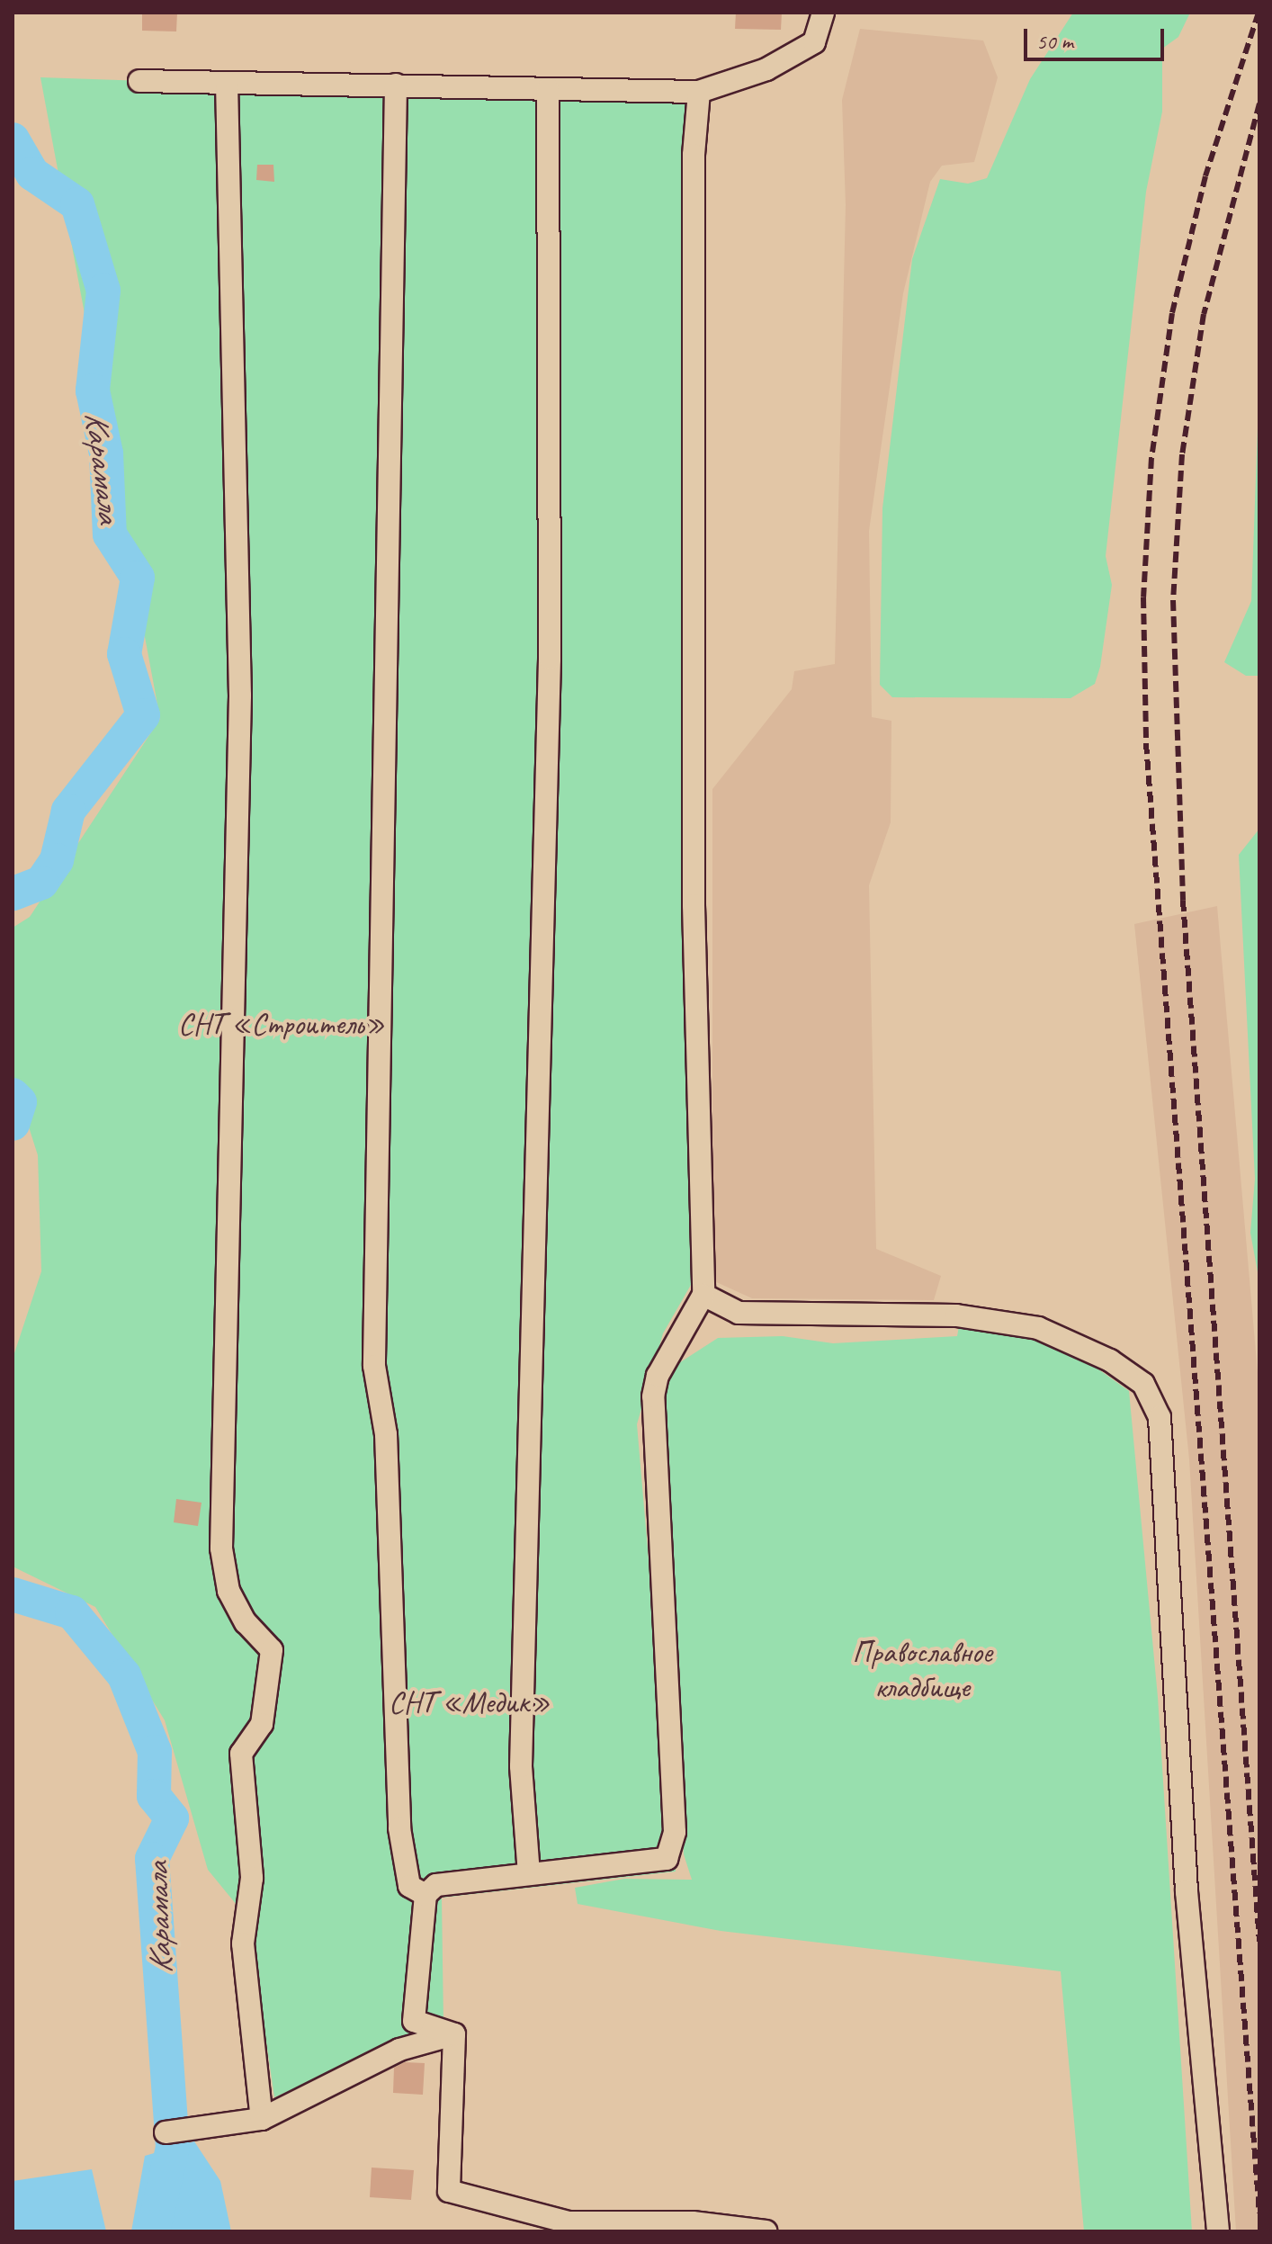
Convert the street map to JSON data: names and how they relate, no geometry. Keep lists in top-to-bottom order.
{
  "water": ["Карамала"],
  "parks": ["СНТ «Строитель»", "Православное кладбище", "СНТ «Медик»"],
  "scale_bar": "50 m"
}
